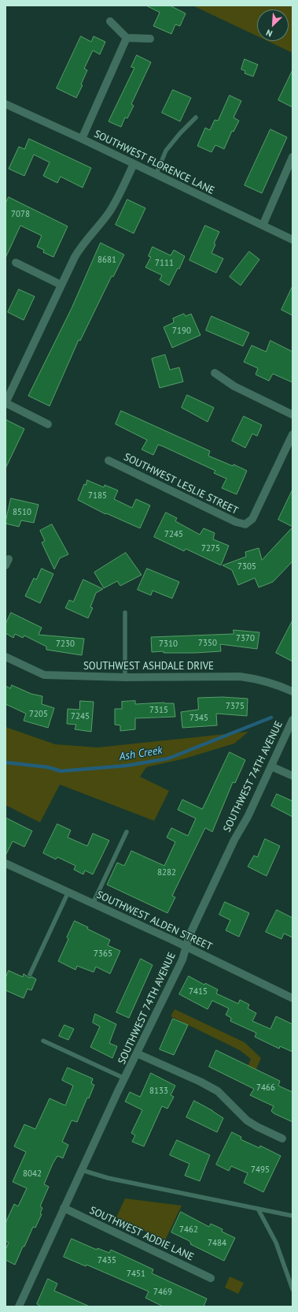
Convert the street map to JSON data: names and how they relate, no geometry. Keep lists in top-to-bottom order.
{
  "streets": {
    "street": [
      "SOUTHWEST FLORENCE LANE",
      "SOUTHWEST LESLIE STREET",
      "SOUTHWEST ASHDALE DRIVE",
      "SOUTHWEST 74TH AVENUE",
      "SOUTHWEST ALDEN STREET",
      "SOUTHWEST ADDIE LANE"
    ]
  },
  "crossings": [
    ["SOUTHWEST 74TH AVENUE", "SOUTHWEST ALDEN STREET"],
    ["SOUTHWEST 74TH AVENUE", "SOUTHWEST ADDIE LANE"]
  ],
  "water": ["Ash Creek"],
  "house_numbers": [
    "7078",
    "8681",
    "7111",
    "7190",
    "7185",
    "8510",
    "7245",
    "7275",
    "7305",
    "7370",
    "7350",
    "7230",
    "7310",
    "7375",
    "7315",
    "7205",
    "7245",
    "7345",
    "8282",
    "7365",
    "7415",
    "7466",
    "8133",
    "7495",
    "8042",
    "7462",
    "7484",
    "7435",
    "7451",
    "7469"
  ],
  "north": "bottom left"
}
